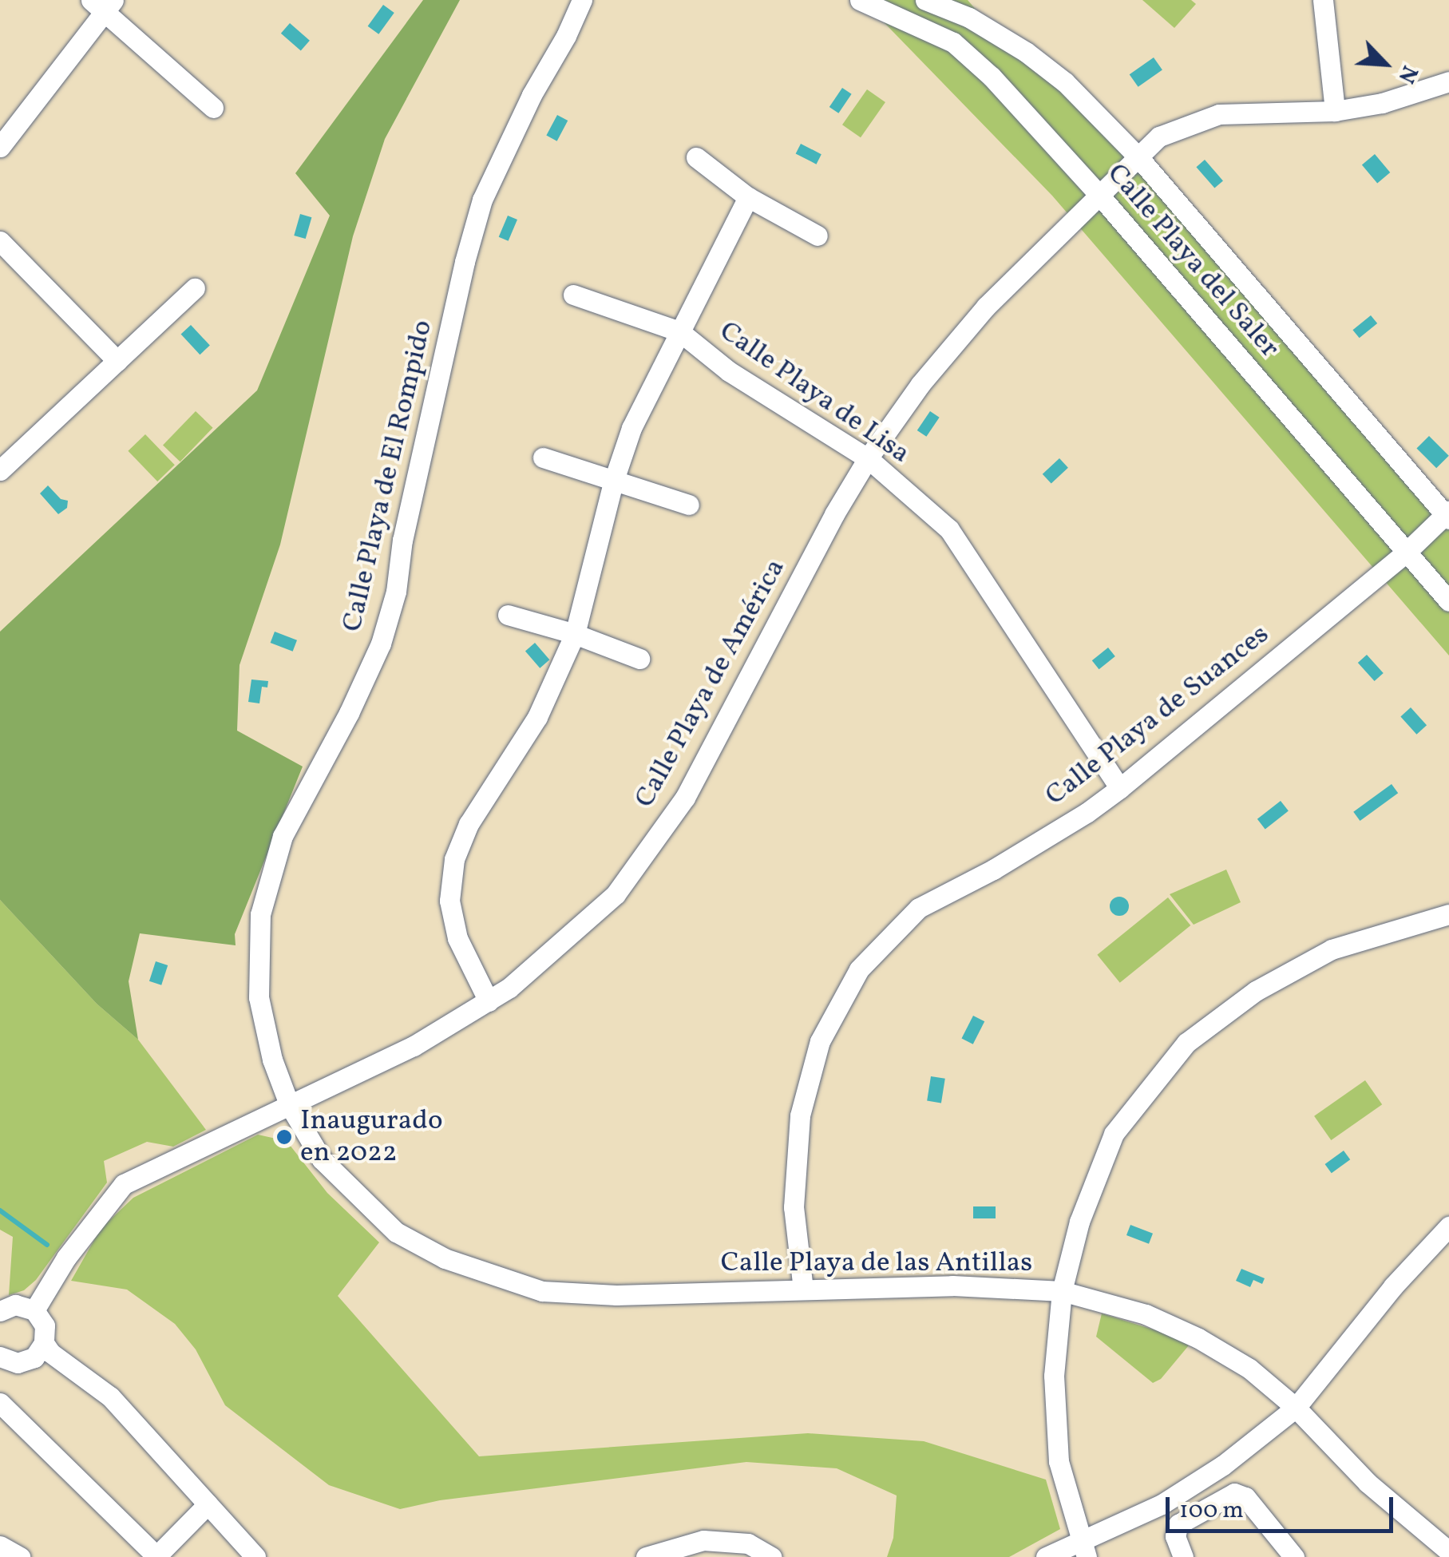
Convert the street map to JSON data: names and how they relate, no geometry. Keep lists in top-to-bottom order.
{
  "streets": {
    "street": [
      "Calle Playa del Saler",
      "Calle Playa de Lisa",
      "Calle Playa de El Rompido",
      "Calle Playa de América",
      "Calle Playa de Suances",
      "Calle Playa de las Antillas"
    ]
  },
  "crossings": [
    ["Calle Playa del Saler", "Calle Playa de América"],
    ["Calle Playa del Saler", "Calle Playa de Suances"],
    ["Calle Playa de Lisa", "Calle Playa de América"],
    ["Calle Playa de Lisa", "Calle Playa de Suances"],
    ["Calle Playa de El Rompido", "Calle Playa de América"],
    ["Calle Playa de El Rompido", "Calle Playa de las Antillas"],
    ["Calle Playa de América", "Calle Playa de las Antillas"],
    ["Calle Playa de Suances", "Calle Playa de las Antillas"]
  ],
  "places": ["Inaugurado en 2022"],
  "scale_bar": "100 m",
  "north": "bottom right"
}
